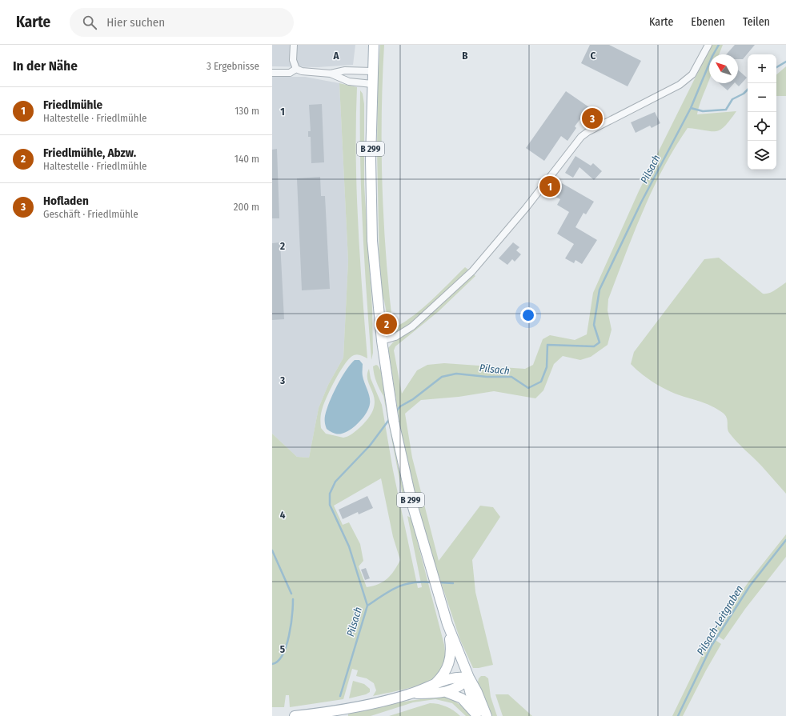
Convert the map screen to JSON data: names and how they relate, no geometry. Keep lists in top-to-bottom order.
{
  "streets": {
    "main road": ["B 299"]
  },
  "water": ["Pilsach", "Pilsach-Leitgraben"],
  "north": "top left",
  "page": {
    "header": "Karte",
    "search": "Hier suchen",
    "nav": ["Karte", "Ebenen", "Teilen"],
    "heading": ["In der Nähe", "3 Ergebnisse"],
    "map_buttons": ["+", "−"],
    "list": [
      {
        "mark": "1",
        "name": "Friedlmühle",
        "note": "Haltestelle · Friedlmühle",
        "value": "130 m"
      },
      {
        "mark": "2",
        "name": "Friedlmühle, Abzw.",
        "note": "Haltestelle · Friedlmühle",
        "value": "140 m"
      },
      {
        "mark": "3",
        "name": "Hofladen",
        "note": "Geschäft · Friedlmühle",
        "value": "200 m"
      }
    ],
    "pins": ["3", "1", "2"]
  },
  "grid": {
    "columns": ["A", "B", "C"],
    "rows": [
      "1",
      "2",
      "3",
      "4",
      "5"
    ]
  }
}
